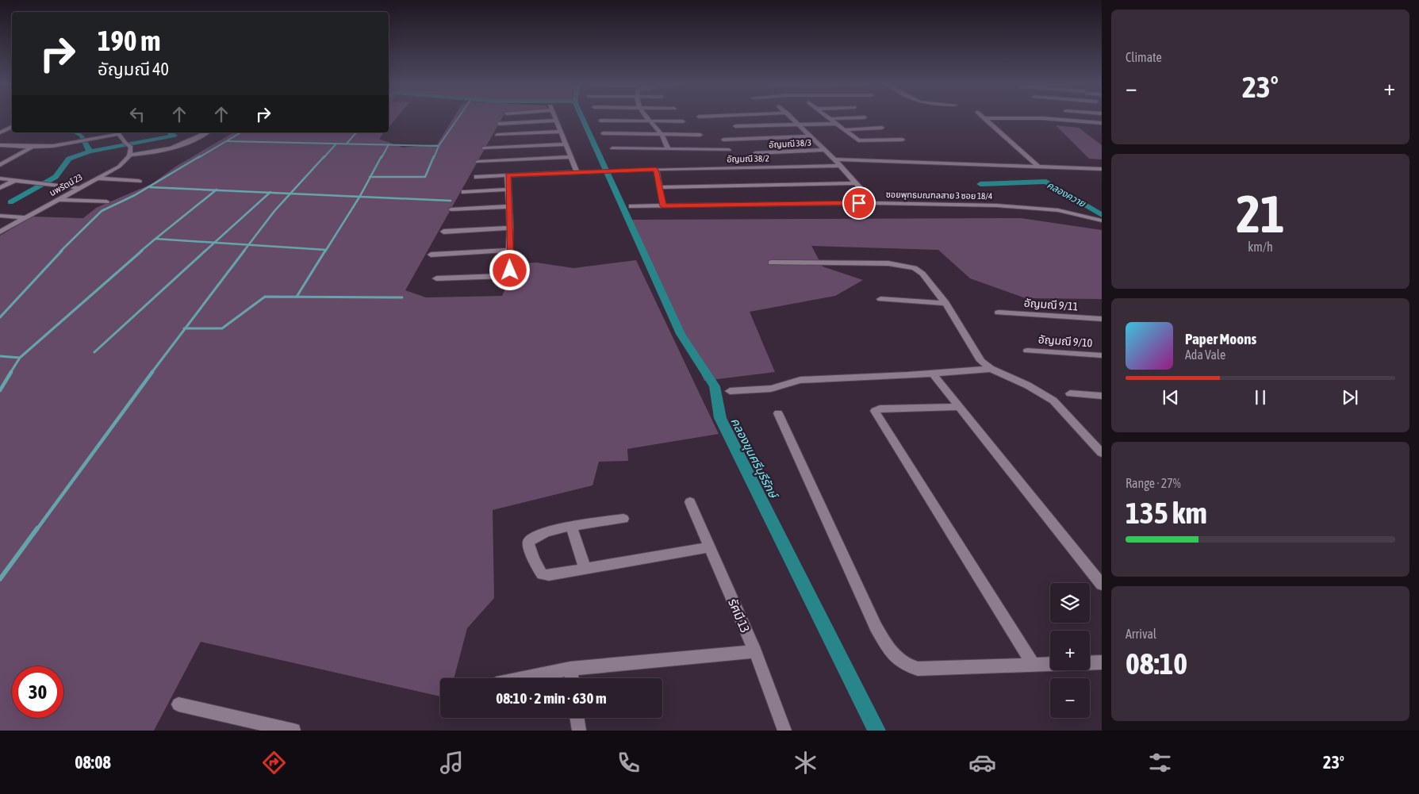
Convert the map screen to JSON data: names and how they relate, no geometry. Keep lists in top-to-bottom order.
{
  "streets": {
    "street": [
      "อัญมณี 38/3",
      "อัญมณี 38/2",
      "นพรัตน์ 23",
      "ซอยพุทธมณฑลสาย 3 ซอย 18/4",
      "อัญมณี 9/11",
      "อัญมณี 9/10",
      "รัศมี 13"
    ]
  },
  "water": ["คลองควาย", "คลองขุนศรีบุรีรักษ์"],
  "page": {
    "tile": [
      "Climate",
      ["21", "km/h"],
      ["Range · 27%", "135 km"],
      ["Arrival", "08:10"]
    ],
    "turn": ["190 m", "อัญมณี 40"],
    "heat": ["−", "23°", "+"],
    "song": ["Paper Moons", "Ada Vale"],
    "map_buttons": ["+", "−"],
    "limit": "30",
    "trip": "08:10 · 2 min · 630 m",
    "tabs": ["08:08", "23°"]
  }
}
